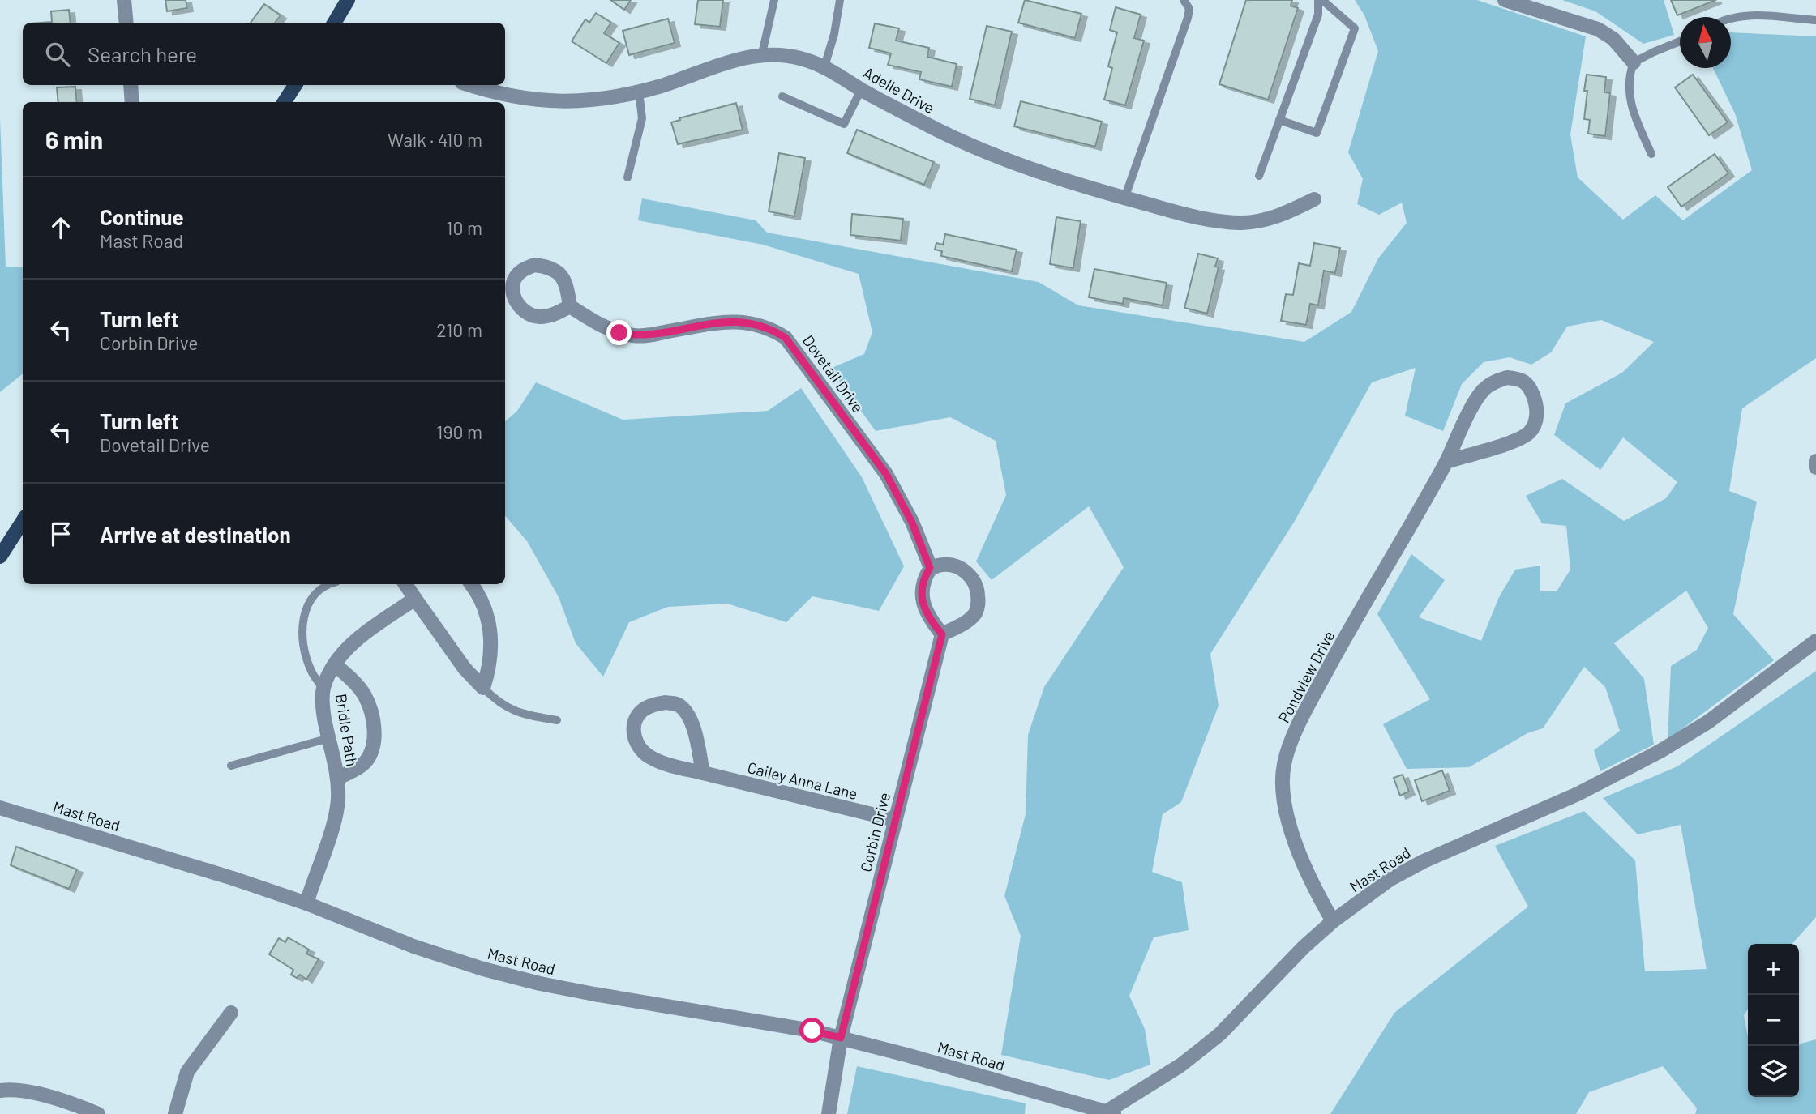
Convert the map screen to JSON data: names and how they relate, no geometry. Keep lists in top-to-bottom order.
{
  "streets": {
    "street": [
      "Adelle Drive",
      "Dovetail Drive",
      "Pondview Drive",
      "Bridle Path",
      "Cailey Anna Lane",
      "Mast Road",
      "Corbin Drive"
    ]
  },
  "crossings": [
    ["Dovetail Drive", "Corbin Drive"],
    ["Pondview Drive", "Mast Road"],
    ["Bridle Path", "Mast Road"],
    ["Cailey Anna Lane", "Corbin Drive"],
    ["Mast Road", "Corbin Drive"]
  ],
  "north": "top",
  "page": {
    "search": "Search here",
    "heading": ["6 min", "Walk · 410 m"],
    "list": [
      ["Continue", "Mast Road", "10 m"],
      ["Turn left", "Corbin Drive", "210 m"],
      ["Turn left", "Dovetail Drive", "190 m"],
      "Arrive at destination"
    ],
    "map_buttons": ["+", "−"]
  }
}
